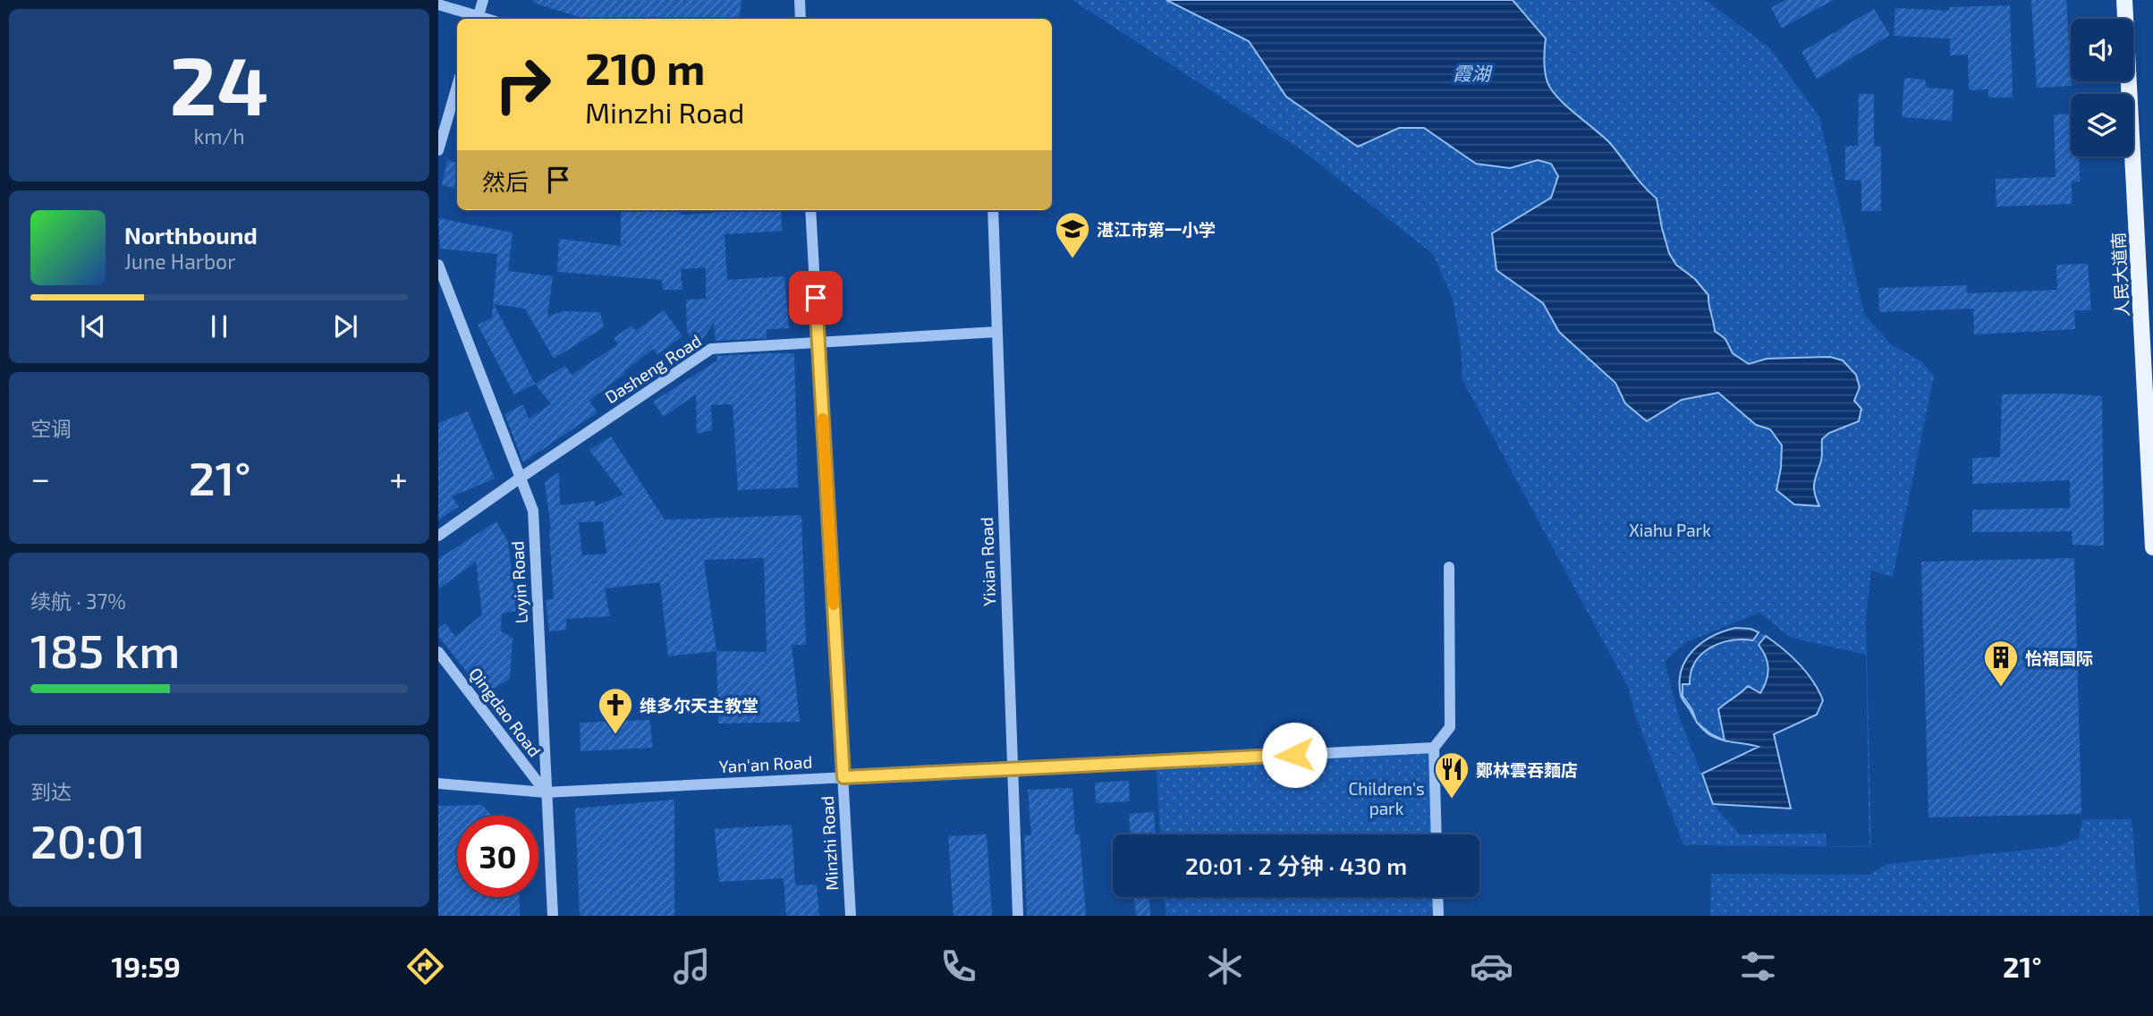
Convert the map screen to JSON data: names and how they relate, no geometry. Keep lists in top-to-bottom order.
{
  "streets": {
    "main road": ["人民大道南"],
    "street": [
      "Dasheng Road",
      "Yixian Road",
      "Lvyin Road",
      "Qingdao Road",
      "Yan'an Road",
      "Minzhi Road"
    ]
  },
  "crossings": [
    ["Dasheng Road", "Yixian Road"],
    ["Dasheng Road", "Lvyin Road"],
    ["Dasheng Road", "Minzhi Road"],
    ["Yixian Road", "Yan'an Road"],
    ["Lvyin Road", "Qingdao Road"],
    ["Lvyin Road", "Yan'an Road"],
    ["Qingdao Road", "Yan'an Road"],
    ["Yan'an Road", "Minzhi Road"]
  ],
  "water": ["霞湖"],
  "parks": ["Xiahu Park", "Children's park"],
  "places": {
    "school or university": ["湛江市第一小学"],
    "building": ["怡福国际"],
    "church": ["维多尔天主教堂"],
    "restaurant": ["鄭林雲吞麵店"]
  },
  "page": {
    "tile": [
      ["24", "km/h"],
      "空调",
      ["续航 · 37%", "185 km"],
      ["到达", "20:01"]
    ],
    "turn": ["210 m", "Minzhi Road"],
    "then": "然后",
    "song": ["Northbound", "June Harbor"],
    "heat": ["−", "21°", "+"],
    "limit": "30",
    "trip": "20:01 · 2 分钟 · 430 m",
    "tabs": ["19:59", "21°"]
  }
}
